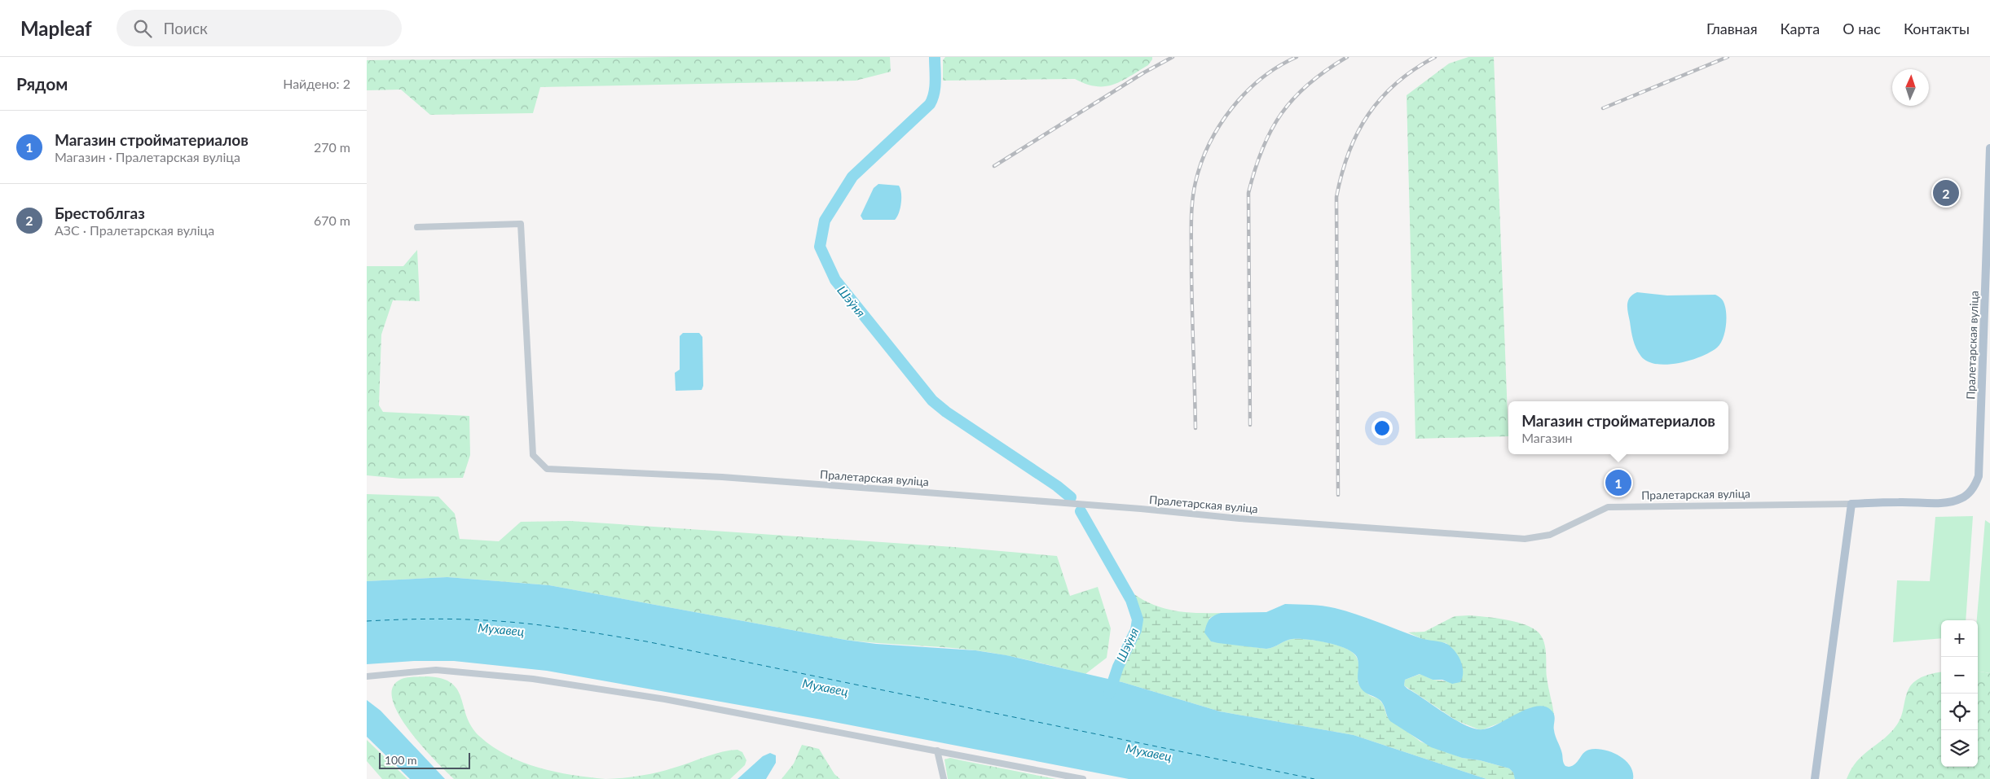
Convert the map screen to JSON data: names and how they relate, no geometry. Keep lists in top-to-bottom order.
{
  "streets": {
    "main road": ["Пралетарская вуліца"]
  },
  "water": ["Шэўня", "Мухавец"],
  "scale_bar": "100 m",
  "north": "top",
  "page": {
    "header": "Mapleaf",
    "search": "Поиск",
    "nav": [
      "Главная",
      "Карта",
      "О нас",
      "Контакты"
    ],
    "heading": ["Рядом", "Найдено: 2"],
    "list": [
      {
        "mark": "1",
        "name": "Магазин стройматериалов",
        "note": "Магазин · Пралетарская вуліца",
        "value": "270 m"
      },
      {
        "mark": "2",
        "name": "Брестоблгаз",
        "note": "АЗС · Пралетарская вуліца",
        "value": "670 m"
      }
    ],
    "pins": ["2", "1"],
    "popup": ["Магазин стройматериалов", "Магазин"],
    "map_buttons": ["+", "−"],
    "scale": "100 m"
  }
}
